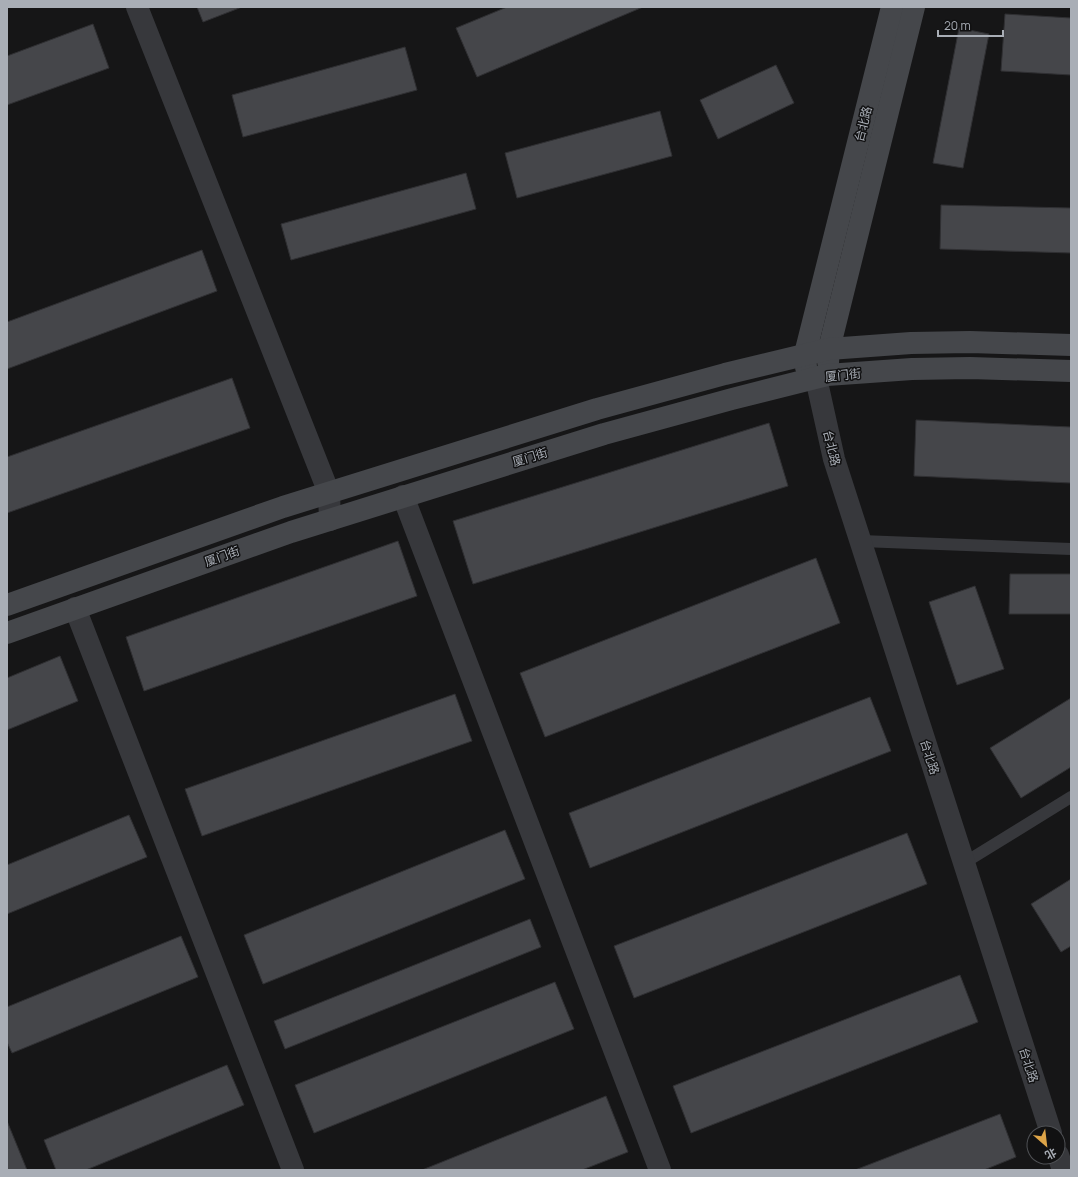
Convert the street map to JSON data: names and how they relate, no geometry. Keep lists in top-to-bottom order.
{
  "streets": {
    "main road": ["台北路", "厦门街"]
  },
  "crossings": [
    ["台北路", "厦门街"]
  ],
  "scale_bar": "20 m",
  "north": "bottom right"
}
